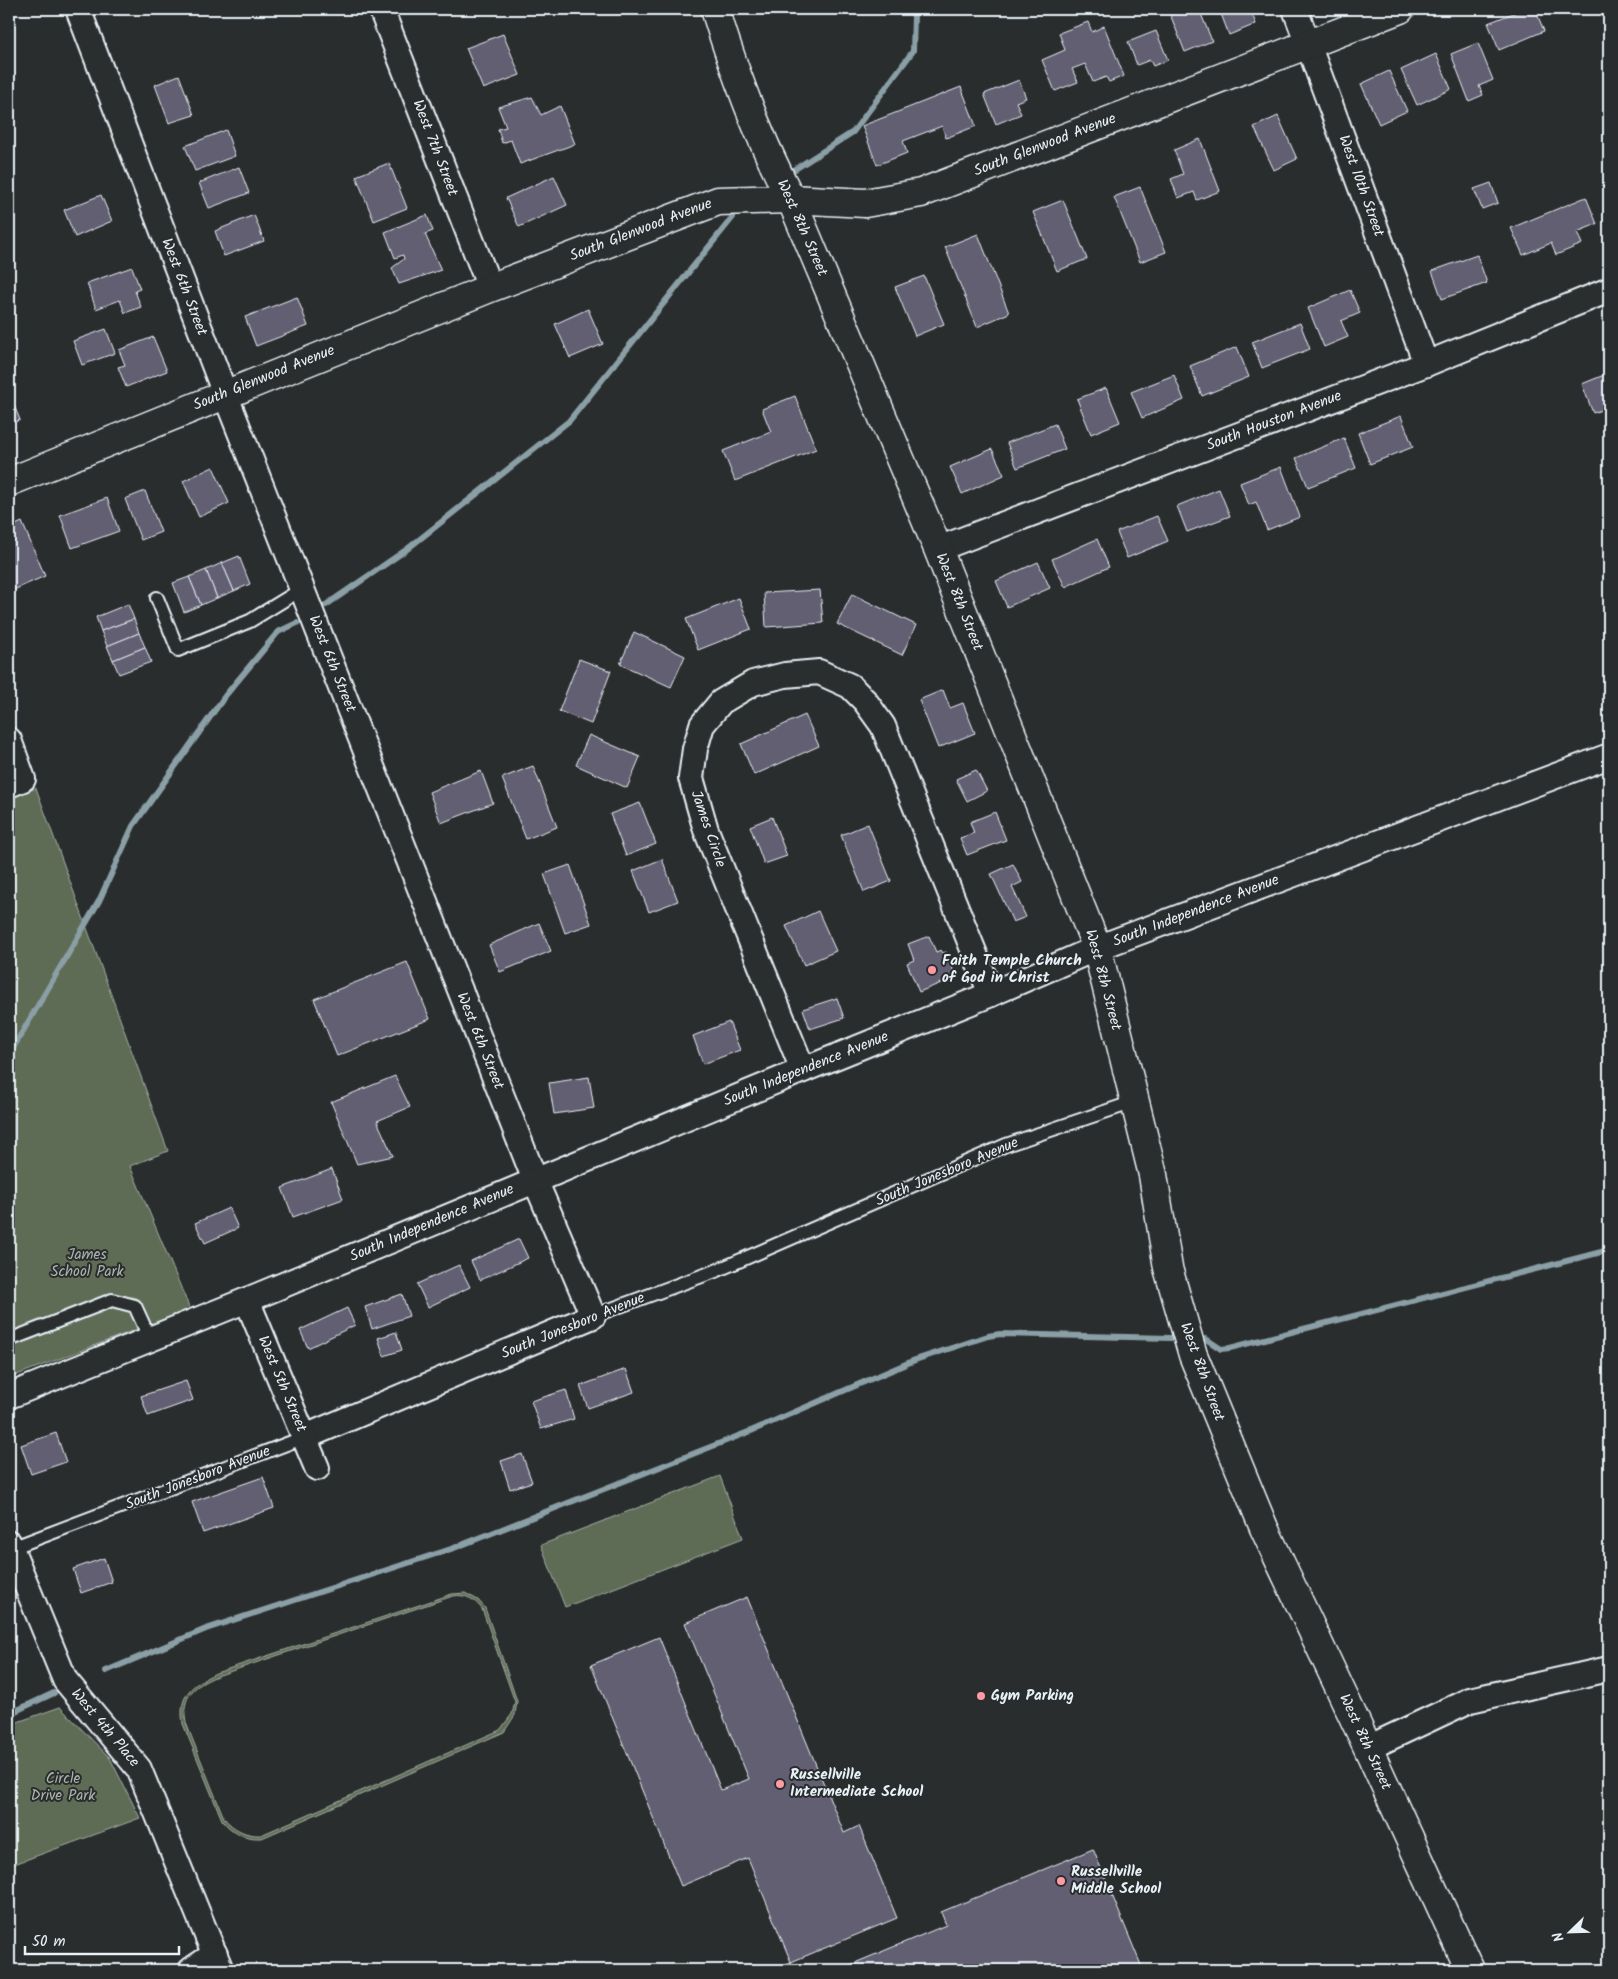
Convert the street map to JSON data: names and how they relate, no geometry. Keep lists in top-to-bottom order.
{
  "streets": {
    "street": [
      "South Glenwood Avenue",
      "West 7th Street",
      "West 10th Street",
      "West 8th Street",
      "West 6th Street",
      "South Houston Avenue",
      "James Circle",
      "South Independence Avenue",
      "South Jonesboro Avenue",
      "West 5th Street",
      "West 4th Place"
    ]
  },
  "crossings": [
    ["South Glenwood Avenue", "West 7th Street"],
    ["South Glenwood Avenue", "West 10th Street"],
    ["South Glenwood Avenue", "West 8th Street"],
    ["South Glenwood Avenue", "West 6th Street"],
    ["West 10th Street", "South Houston Avenue"],
    ["West 8th Street", "South Houston Avenue"],
    ["West 8th Street", "South Independence Avenue"],
    ["West 8th Street", "South Jonesboro Avenue"],
    ["West 6th Street", "South Independence Avenue"],
    ["West 6th Street", "South Jonesboro Avenue"],
    ["James Circle", "South Independence Avenue"],
    ["South Independence Avenue", "West 5th Street"],
    ["South Jonesboro Avenue", "West 5th Street"],
    ["South Jonesboro Avenue", "West 4th Place"]
  ],
  "parks": ["James School Park", "Circle Drive Park"],
  "places": [
    "Faith Temple Church of God in Christ",
    "Gym Parking",
    "Russellville Intermediate School",
    "Russellville Middle School"
  ],
  "scale_bar": "50 m",
  "north": "bottom left"
}
